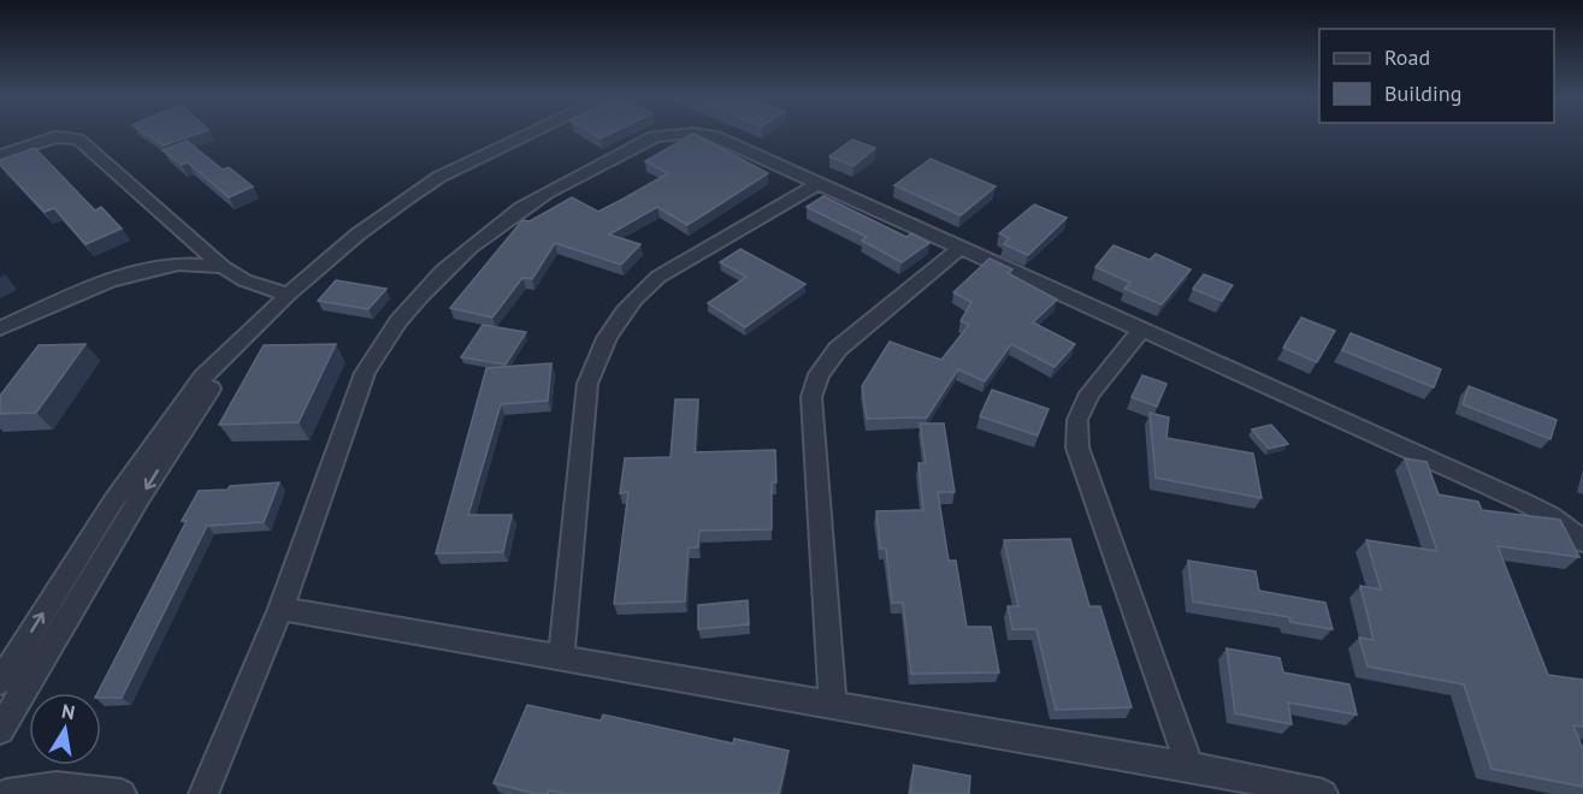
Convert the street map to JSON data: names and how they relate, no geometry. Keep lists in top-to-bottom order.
{
  "legend": ["Road", "Building"],
  "north": "top"
}
